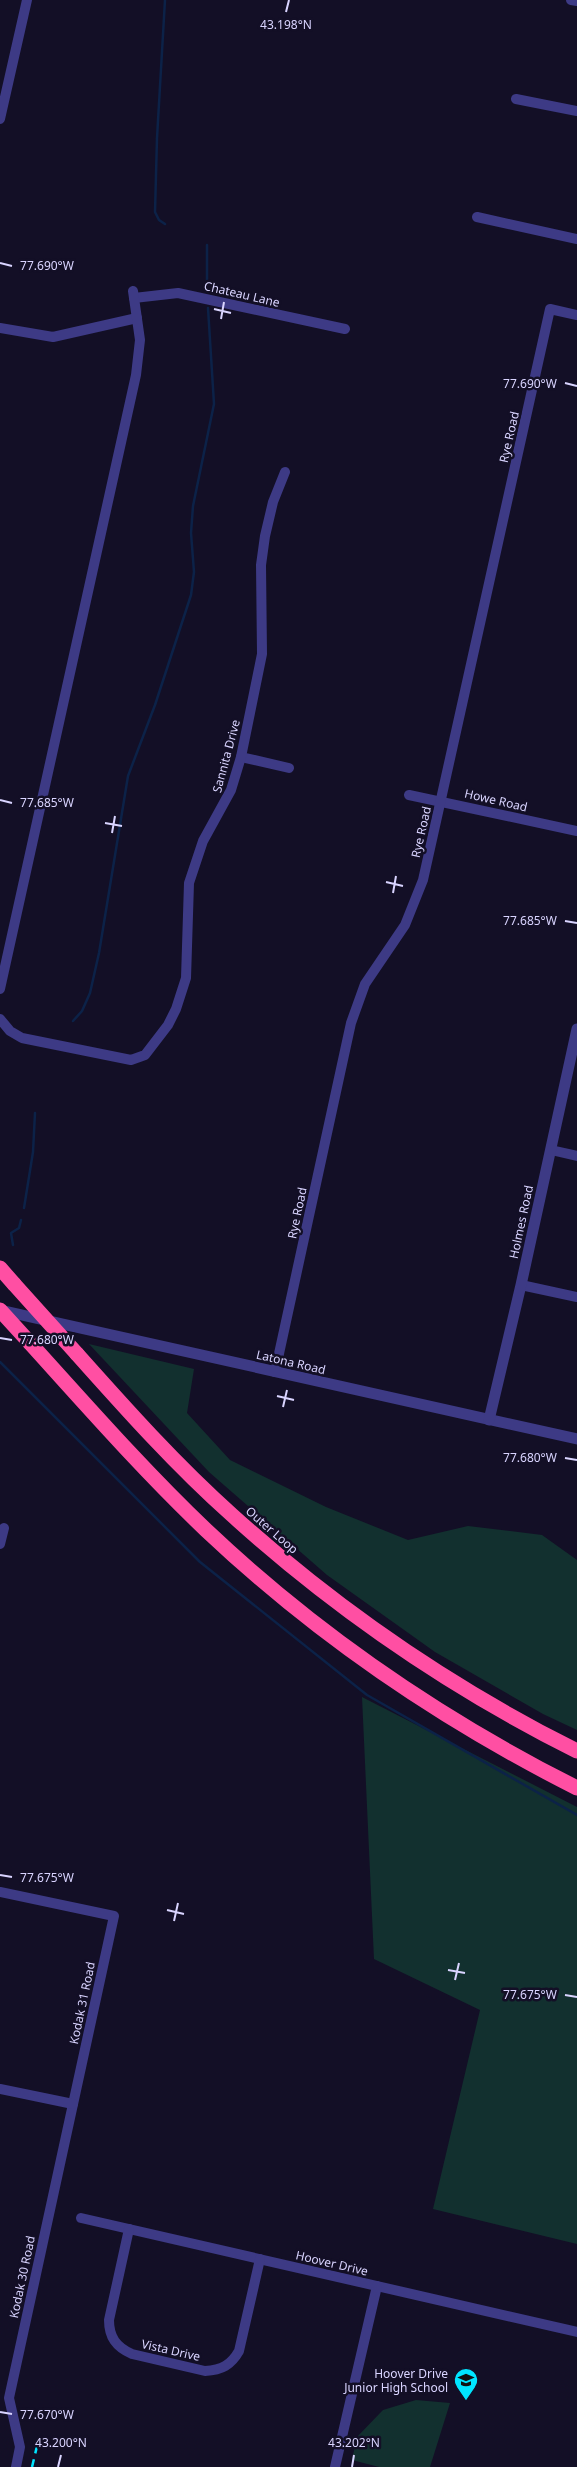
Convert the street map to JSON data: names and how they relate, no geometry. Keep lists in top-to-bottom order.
{
  "streets": {
    "highway": ["Outer Loop"],
    "street": [
      "Chateau Lane",
      "Rye Road",
      "Sannita Drive",
      "Howe Road",
      "Holmes Road",
      "Latona Road",
      "Kodak 31 Road",
      "Hoover Drive",
      "Kodak 30 Road",
      "Vista Drive"
    ]
  },
  "crossings": [
    ["Rye Road", "Howe Road"],
    ["Rye Road", "Latona Road"],
    ["Holmes Road", "Latona Road"],
    ["Kodak 31 Road", "Kodak 30 Road"],
    ["Hoover Drive", "Vista Drive"]
  ],
  "places": {
    "school or university": ["Hoover Drive Junior High School"]
  },
  "coordinates": [
    "43.198°N",
    "77.690°W",
    "77.685°W",
    "77.680°W",
    "77.675°W",
    "77.670°W",
    "43.200°N",
    "43.202°N"
  ]
}
